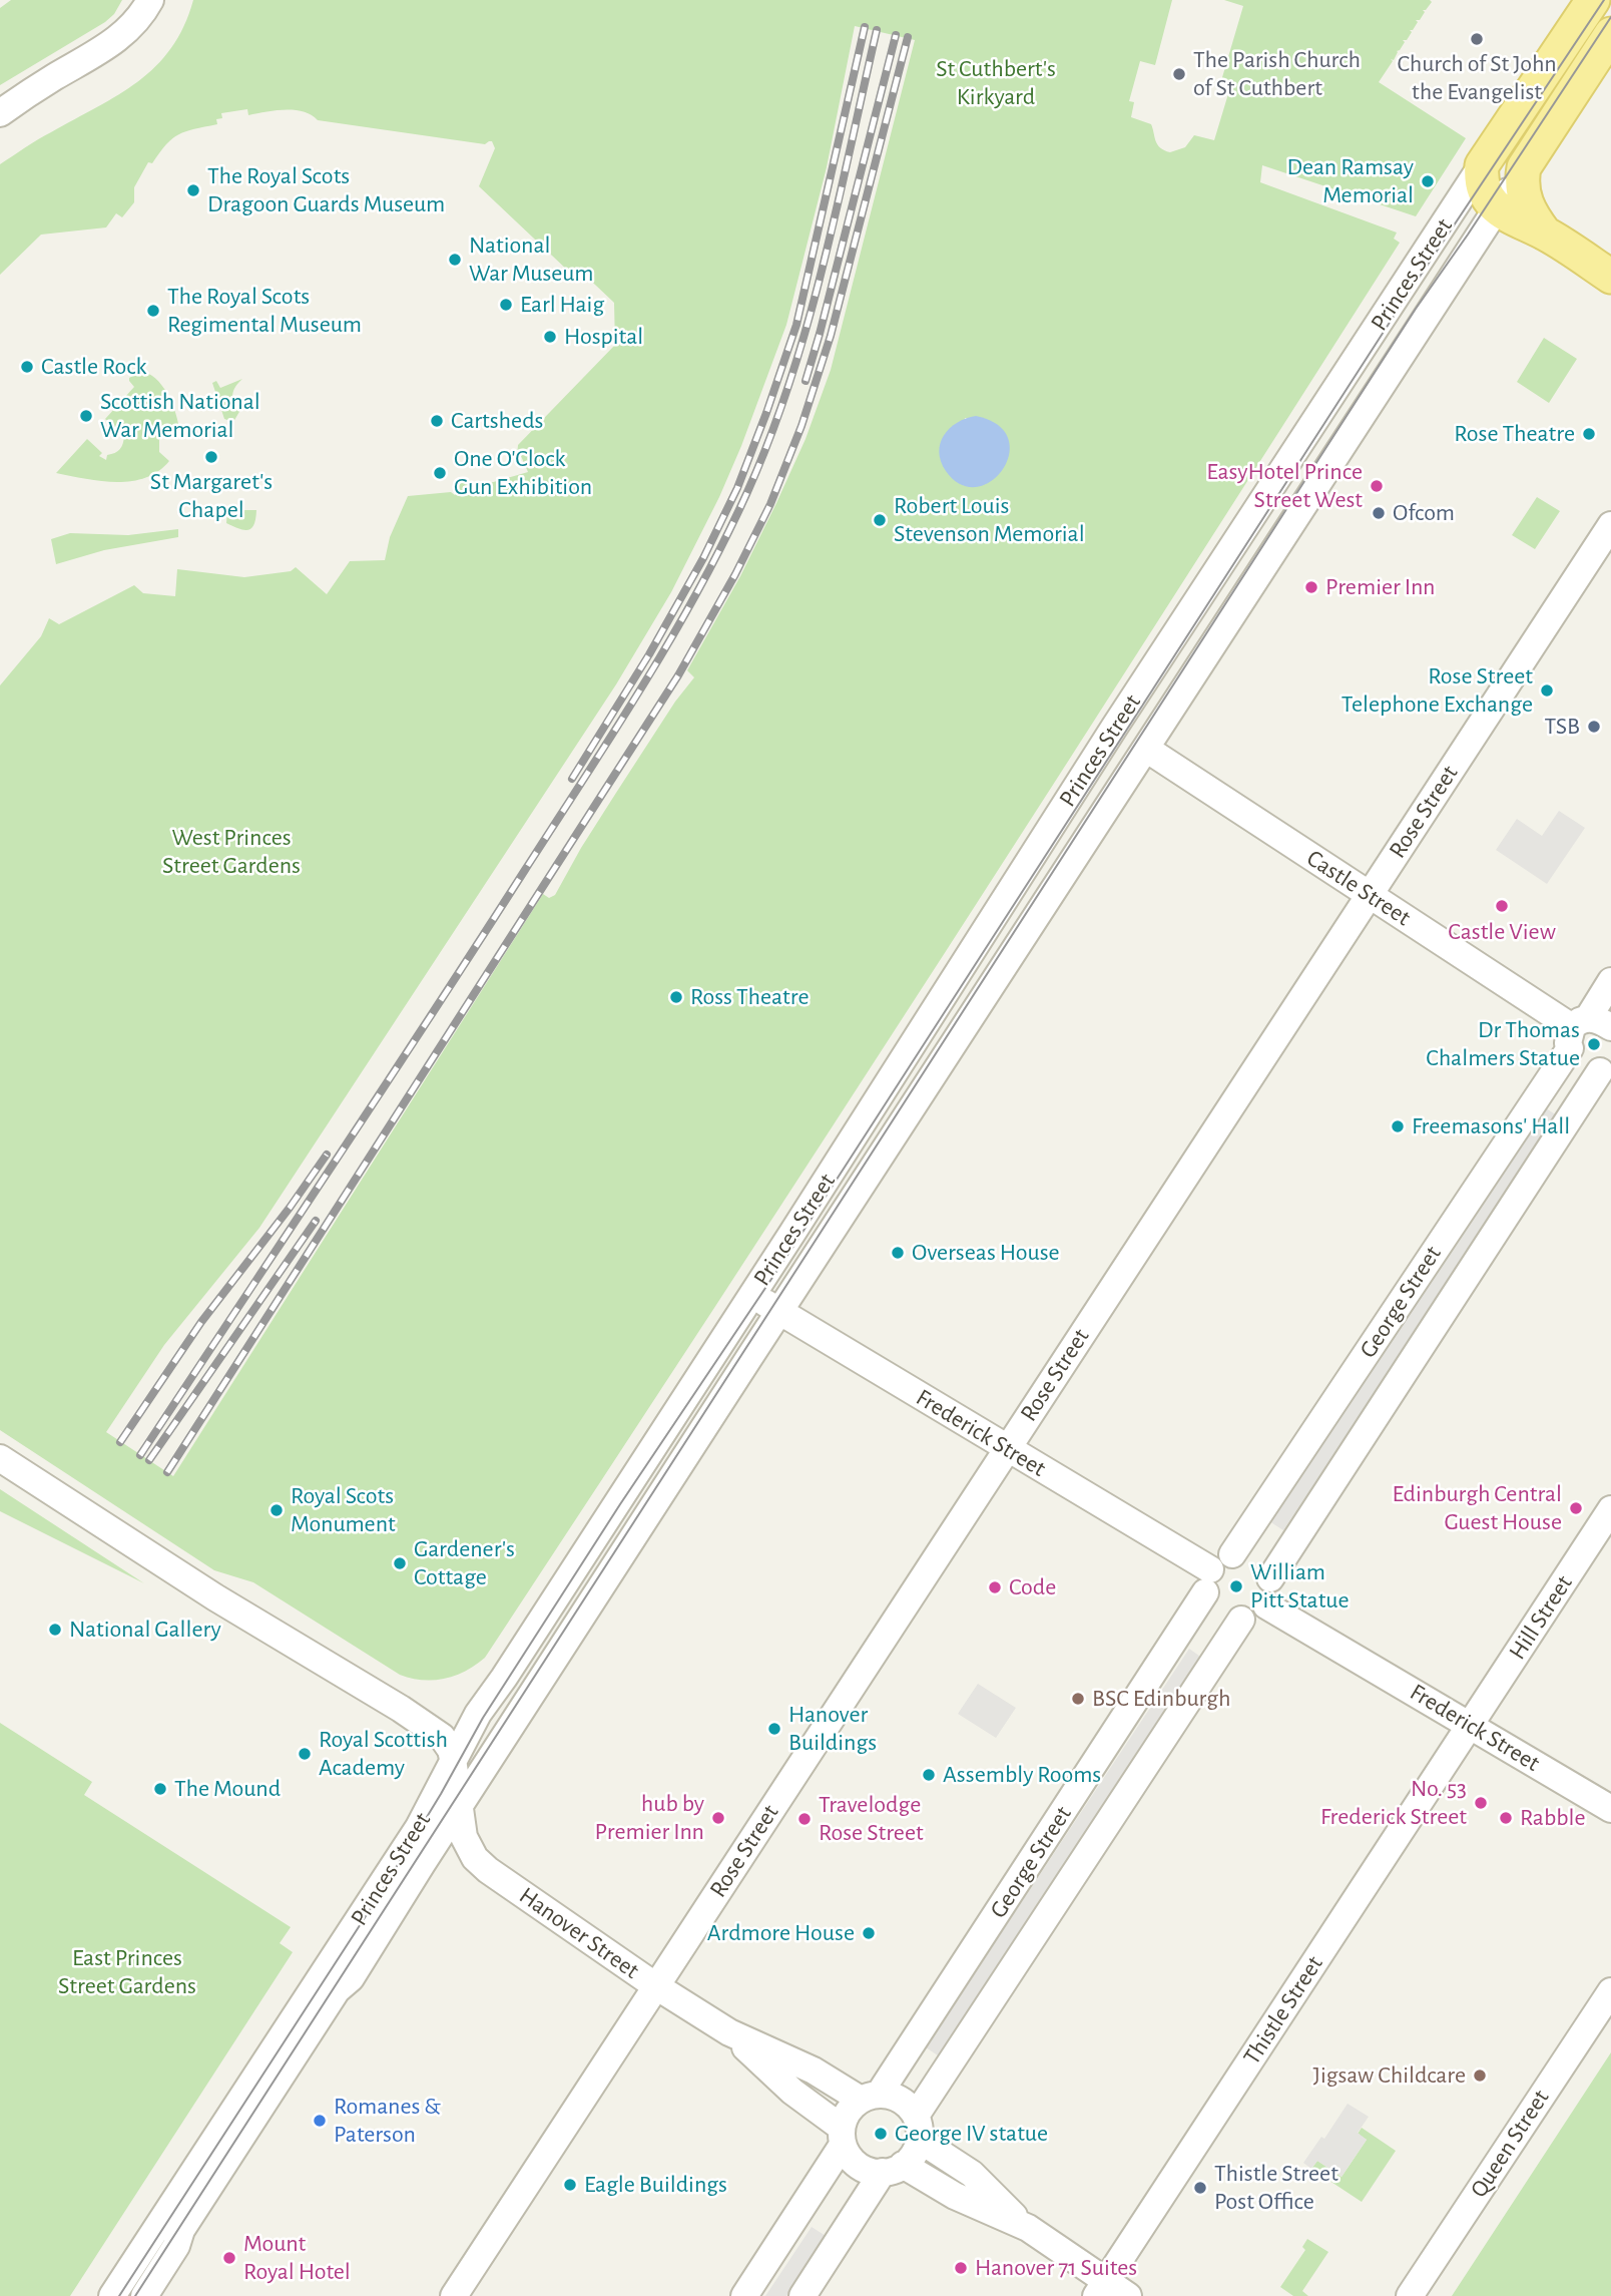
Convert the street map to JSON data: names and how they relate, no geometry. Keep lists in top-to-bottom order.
{
  "streets": {
    "main road": ["Princes Street"],
    "street": [
      "Rose Street",
      "Castle Street",
      "George Street",
      "Frederick Street",
      "Hill Street",
      "Hanover Street",
      "Thistle Street",
      "Queen Street"
    ]
  },
  "crossings": [
    ["Princes Street", "Castle Street"],
    ["Princes Street", "Frederick Street"],
    ["Princes Street", "Hanover Street"],
    ["Rose Street", "Castle Street"],
    ["Rose Street", "Frederick Street"],
    ["Rose Street", "Hanover Street"],
    ["Castle Street", "George Street"],
    ["George Street", "Frederick Street"],
    ["George Street", "Hanover Street"],
    ["Frederick Street", "Hill Street"],
    ["Frederick Street", "Thistle Street"],
    ["Hill Street", "Thistle Street"]
  ],
  "parks": ["St Cuthbert's Kirkyard", "West Princes Street Gardens", "East Princes Street Gardens"],
  "places": [
    "Church of St John the Evangelist",
    "The Parish Church of St Cuthbert",
    "Dean Ramsay Memorial",
    "The Royal Scots Dragoon Guards Museum",
    "National War Museum",
    "Earl Haig",
    "The Royal Scots Regimental Museum",
    "Hospital",
    "Castle Rock",
    "Scottish National War Memorial",
    "Cartsheds",
    "Rose Theatre",
    "St Margaret's Chapel",
    "One O'Clock Gun Exhibition",
    "EasyHotel Prince Street West",
    "Ofcom",
    "Robert Louis Stevenson Memorial",
    "Premier Inn",
    "Rose Street Telephone Exchange",
    "TSB",
    "Castle View",
    "Ross Theatre",
    "Dr Thomas Chalmers Statue",
    "Freemasons' Hall",
    "Overseas House",
    "Edinburgh Central Guest House",
    "Royal Scots Monument",
    "Gardener's Cottage",
    "William Pitt Statue",
    "Code",
    "National Gallery",
    "BSC Edinburgh",
    "Hanover Buildings",
    "Royal Scottish Academy",
    "Assembly Rooms",
    "The Mound",
    "No. 53 Frederick Street",
    "hub by Premier Inn",
    "Rabble",
    "Travelodge Rose Street",
    "Ardmore House",
    "Jigsaw Childcare",
    "Romanes & Paterson",
    "George IV statue",
    "Eagle Buildings",
    "Thistle Street Post Office",
    "Mount Royal Hotel",
    "Hanover 71 Suites"
  ]
}
